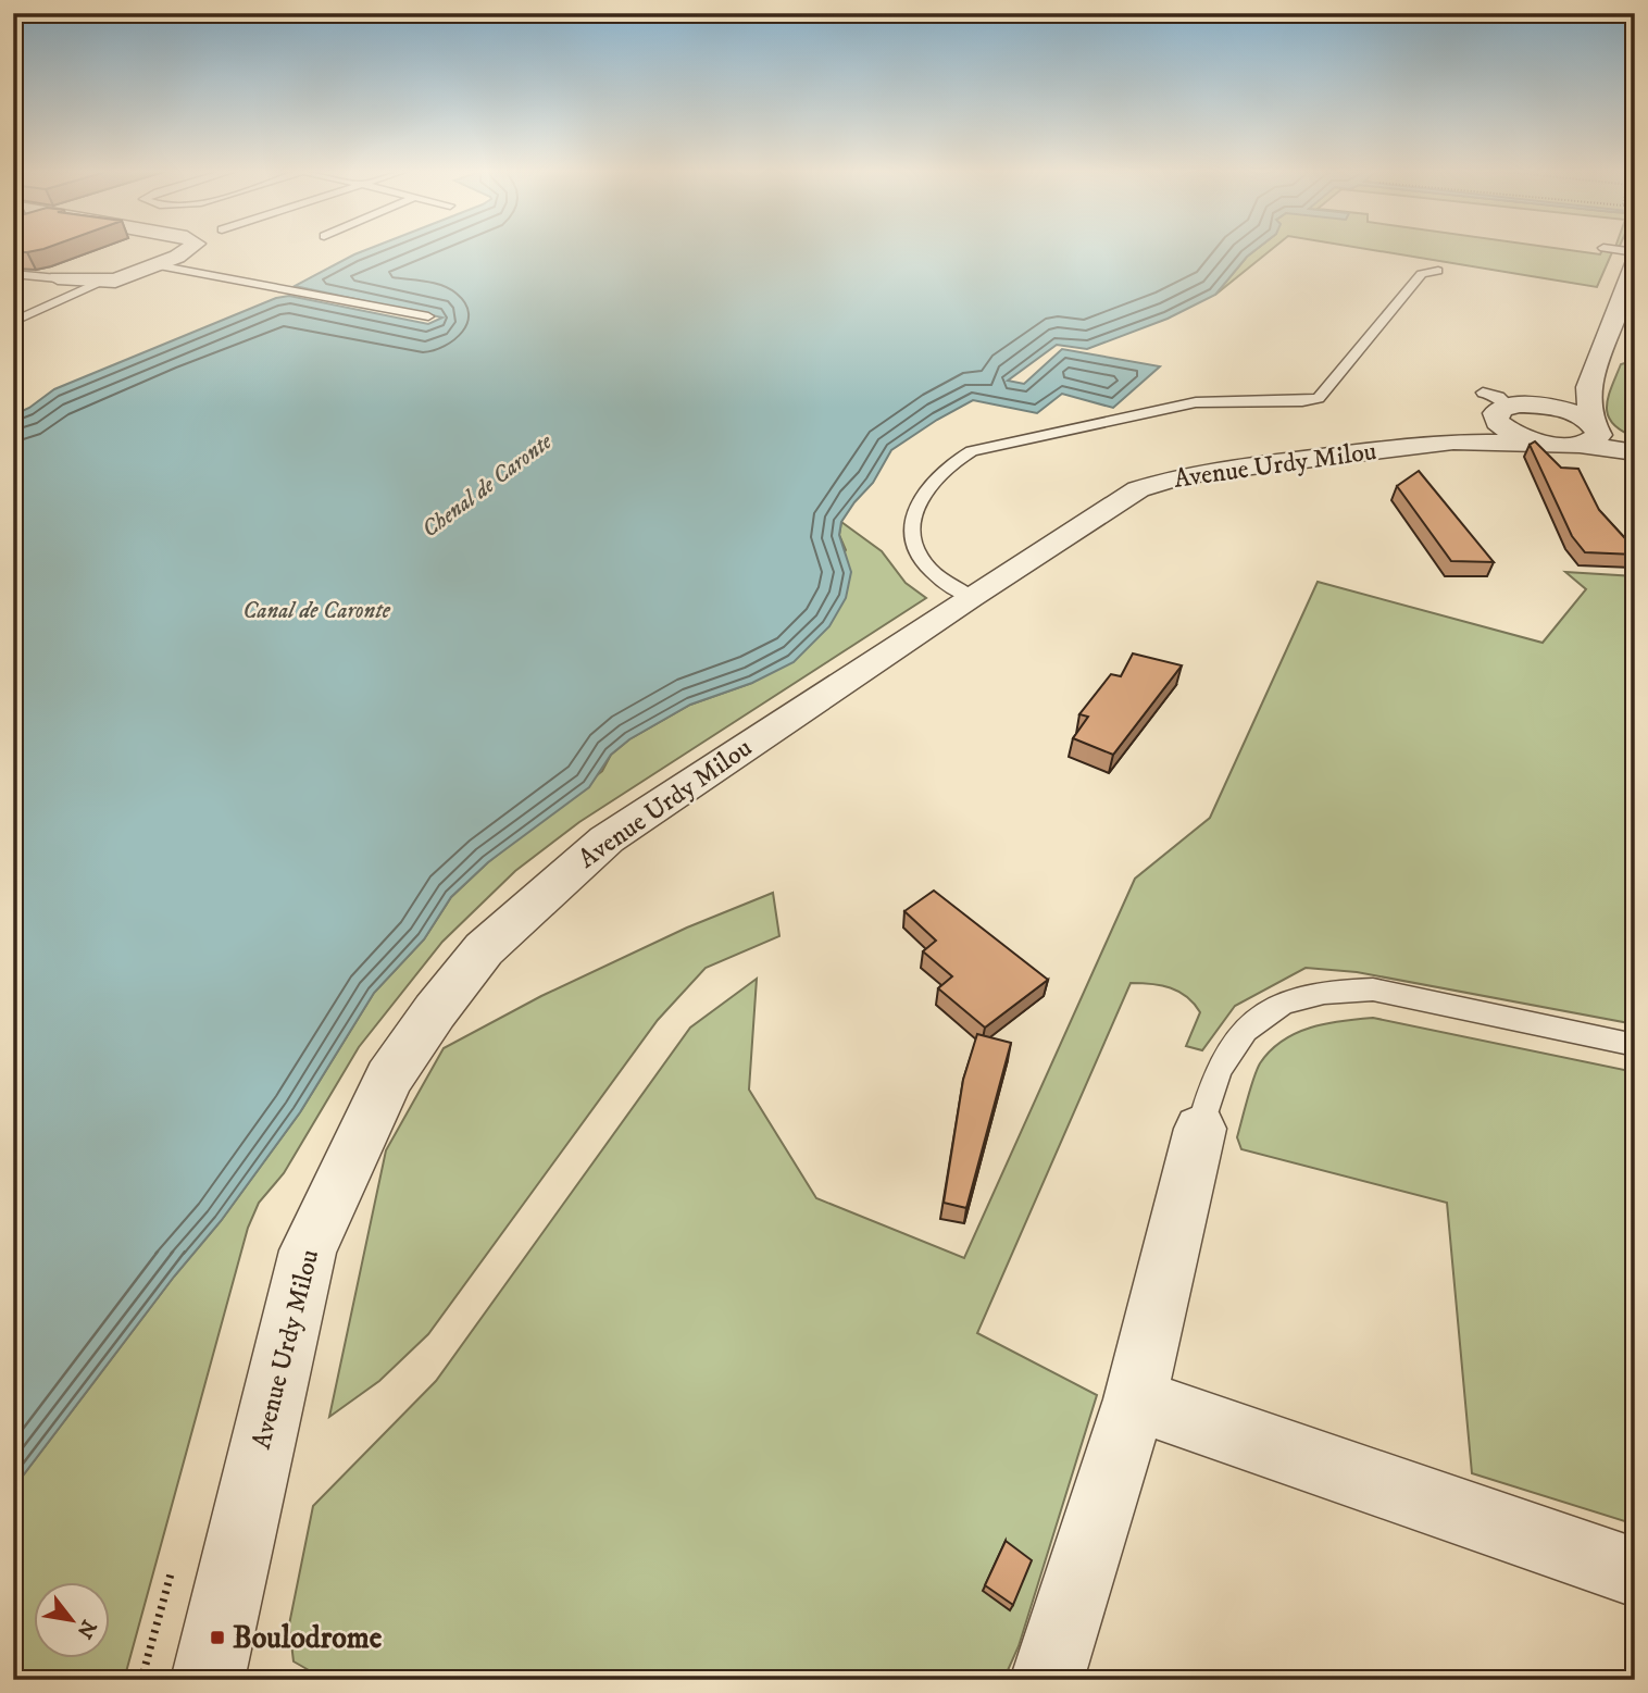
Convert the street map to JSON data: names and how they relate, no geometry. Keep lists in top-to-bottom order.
{
  "streets": {
    "street": ["Avenue Urdy Milou"]
  },
  "water": ["Chenal de Caronte", "Canal de Caronte"],
  "places": {
    "transit": ["Boulodrome"]
  },
  "north": "bottom right"
}
